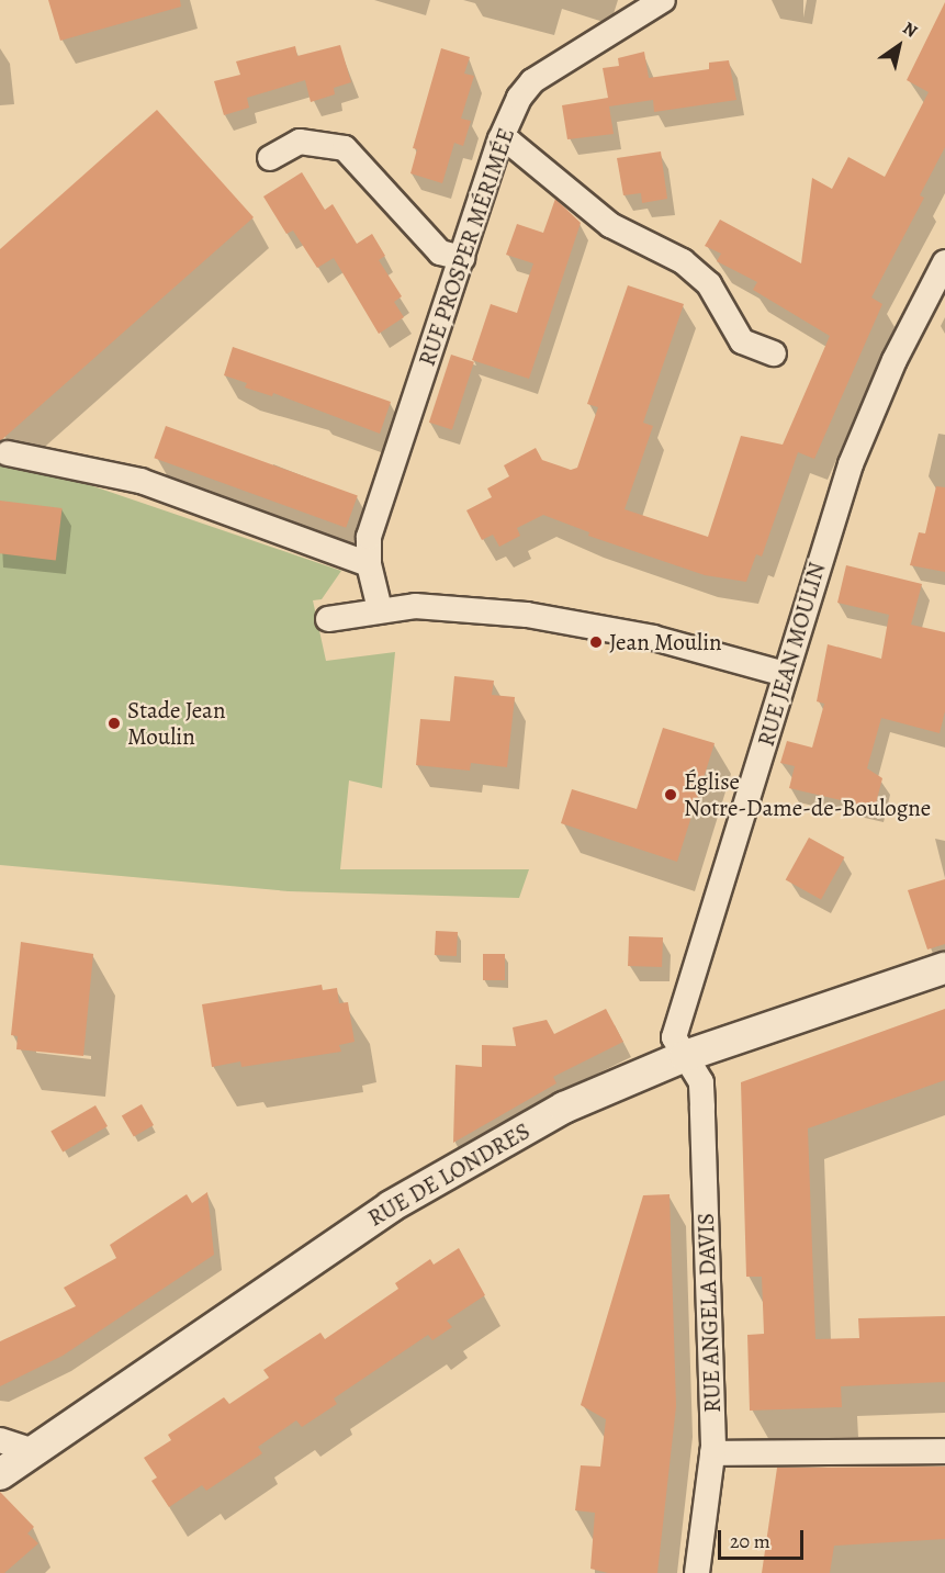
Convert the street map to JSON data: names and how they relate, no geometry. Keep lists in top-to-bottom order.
{
  "streets": {
    "street": [
      "RUE PROSPER MÉRIMÉE",
      "RUE JEAN MOULIN",
      "RUE DE LONDRES",
      "RUE ANGELA DAVIS"
    ]
  },
  "crossings": [
    ["RUE JEAN MOULIN", "RUE DE LONDRES"],
    ["RUE JEAN MOULIN", "RUE ANGELA DAVIS"],
    ["RUE DE LONDRES", "RUE ANGELA DAVIS"]
  ],
  "places": ["Jean Moulin", "Stade Jean Moulin", "Église Notre-Dame-de-Boulogne"],
  "scale_bar": "20 m",
  "north": "top right"
}
